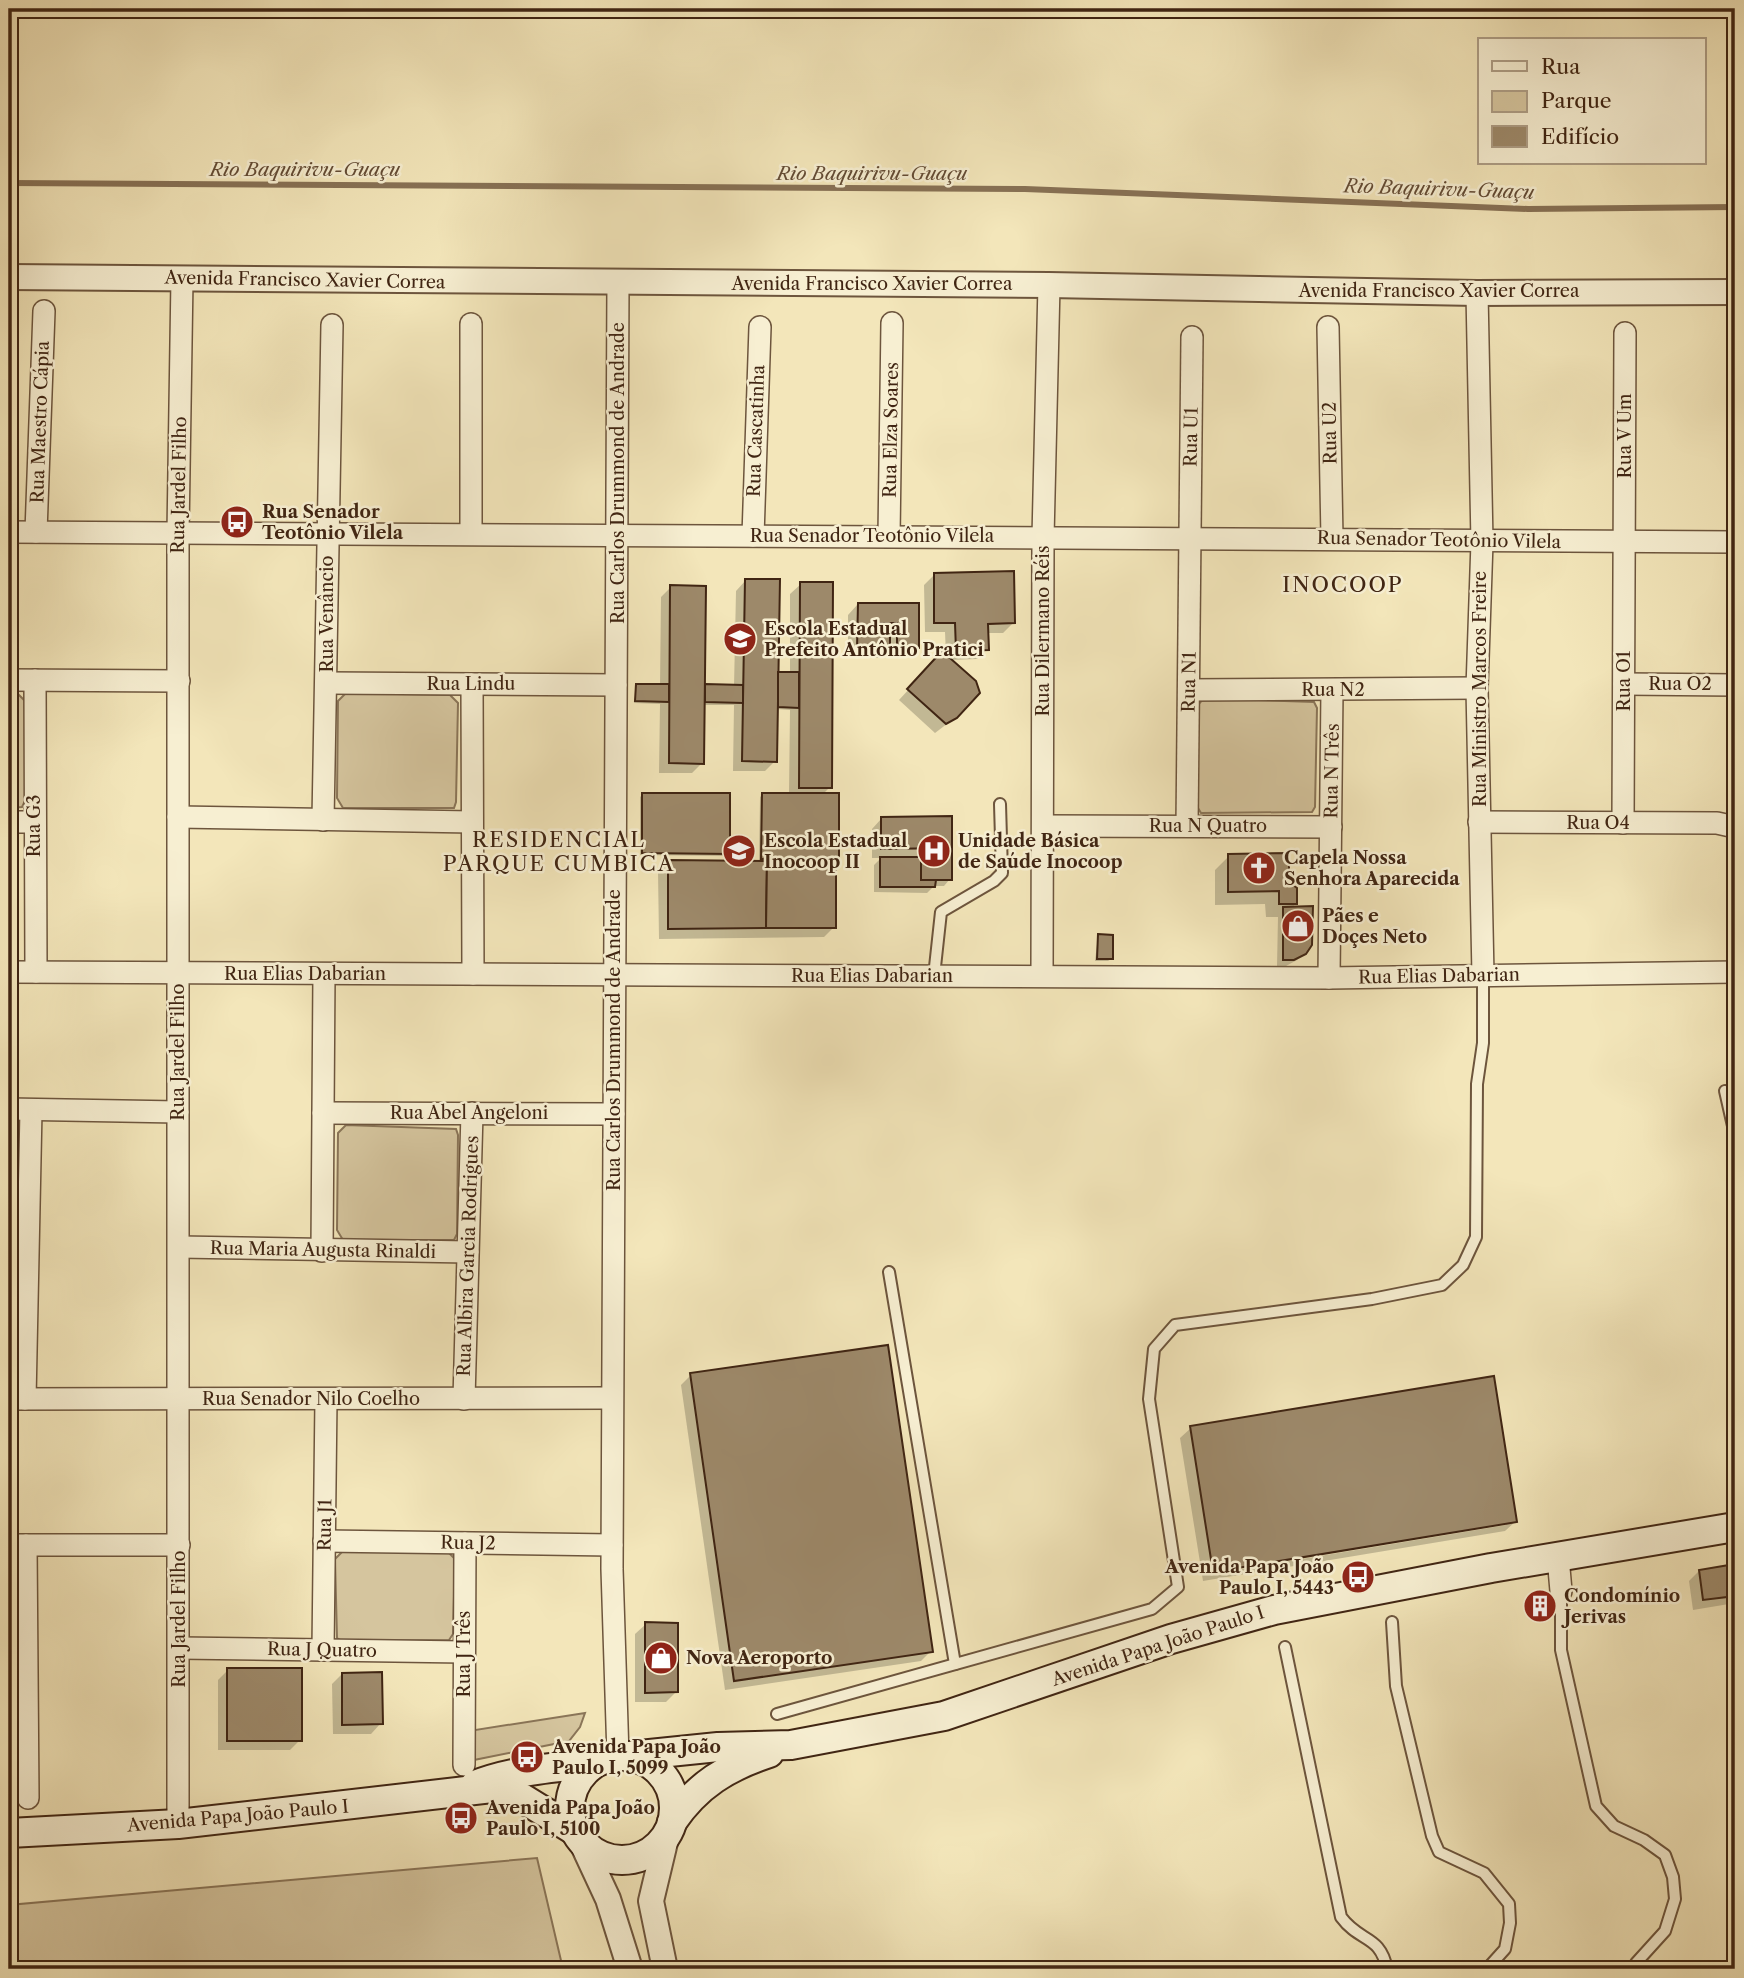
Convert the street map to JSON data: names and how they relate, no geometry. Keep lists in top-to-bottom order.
{
  "streets": {
    "main road": ["Avenida Papa João Paulo I"],
    "street": [
      "Avenida Francisco Xavier Correa",
      "Rua Maestro Cápia",
      "Rua Elza Soares",
      "Rua Cascatinha",
      "Rua U2",
      "Rua V Um",
      "Rua U1",
      "Rua Carlos Drummond de Andrade",
      "Rua Jardel Filho",
      "Rua Senador Teotônio Vilela",
      "Rua Venâncio",
      "Rua Dilermano Réis",
      "Rua O1",
      "Rua N1",
      "Rua Lindu",
      "Rua O2",
      "Rua Ministro Marcos Freire",
      "Rua N2",
      "Rua N Três",
      "Rua O4",
      "Rua G3",
      "Rua N Quatro",
      "Rua Elias Dabarian",
      "Rua Abel Angeloni",
      "Rua Maria Augusta Rinaldi",
      "Rua Albira Garcia Rodrigues",
      "Rua Senador Nilo Coelho",
      "Rua J1",
      "Rua J2",
      "Rua J Quatro",
      "Rua J Três"
    ]
  },
  "crossings": [
    ["Avenida Francisco Xavier Correa", "Rua Carlos Drummond de Andrade"],
    ["Avenida Francisco Xavier Correa", "Rua Jardel Filho"],
    ["Avenida Francisco Xavier Correa", "Rua Dilermano Réis"],
    ["Avenida Francisco Xavier Correa", "Rua Ministro Marcos Freire"],
    ["Rua Maestro Cápia", "Rua Senador Teotônio Vilela"],
    ["Rua Elza Soares", "Rua Senador Teotônio Vilela"],
    ["Rua Cascatinha", "Rua Senador Teotônio Vilela"],
    ["Rua U2", "Rua Senador Teotônio Vilela"],
    ["Rua V Um", "Rua Senador Teotônio Vilela"],
    ["Rua V Um", "Rua O1"],
    ["Rua U1", "Rua Senador Teotônio Vilela"],
    ["Rua U1", "Rua N1"],
    ["Rua Carlos Drummond de Andrade", "Rua Senador Teotônio Vilela"],
    ["Rua Carlos Drummond de Andrade", "Rua Lindu"],
    ["Rua Carlos Drummond de Andrade", "Rua Elias Dabarian"],
    ["Rua Carlos Drummond de Andrade", "Rua Abel Angeloni"],
    ["Rua Carlos Drummond de Andrade", "Rua Senador Nilo Coelho"],
    ["Rua Carlos Drummond de Andrade", "Rua J2"],
    ["Rua Carlos Drummond de Andrade", "Avenida Papa João Paulo I"],
    ["Rua Jardel Filho", "Rua Senador Teotônio Vilela"],
    ["Rua Jardel Filho", "Rua Elias Dabarian"],
    ["Rua Jardel Filho", "Rua Maria Augusta Rinaldi"],
    ["Rua Jardel Filho", "Rua Senador Nilo Coelho"],
    ["Rua Jardel Filho", "Avenida Papa João Paulo I"],
    ["Rua Jardel Filho", "Rua J Quatro"],
    ["Rua Senador Teotônio Vilela", "Rua Venâncio"],
    ["Rua Senador Teotônio Vilela", "Rua Dilermano Réis"],
    ["Rua Senador Teotônio Vilela", "Rua O1"],
    ["Rua Senador Teotônio Vilela", "Rua N1"],
    ["Rua Senador Teotônio Vilela", "Rua Ministro Marcos Freire"],
    ["Rua Venâncio", "Rua Lindu"],
    ["Rua Dilermano Réis", "Rua N Quatro"],
    ["Rua Dilermano Réis", "Rua Elias Dabarian"],
    ["Rua O1", "Rua O2"],
    ["Rua O1", "Rua O4"],
    ["Rua N1", "Rua N2"],
    ["Rua N1", "Rua N Quatro"],
    ["Rua Ministro Marcos Freire", "Rua N2"],
    ["Rua Ministro Marcos Freire", "Rua O4"],
    ["Rua Ministro Marcos Freire", "Rua Elias Dabarian"],
    ["Rua N2", "Rua N Três"],
    ["Rua N Três", "Rua N Quatro"],
    ["Rua N Três", "Rua Elias Dabarian"],
    ["Rua G3", "Rua Elias Dabarian"],
    ["Rua Abel Angeloni", "Rua Albira Garcia Rodrigues"],
    ["Rua Maria Augusta Rinaldi", "Rua Albira Garcia Rodrigues"],
    ["Rua Albira Garcia Rodrigues", "Rua Senador Nilo Coelho"],
    ["Rua Senador Nilo Coelho", "Rua J1"],
    ["Rua J1", "Rua J2"],
    ["Rua J1", "Rua J Quatro"],
    ["Rua J2", "Rua J Três"],
    ["Avenida Papa João Paulo I", "Rua J Três"],
    ["Rua J Quatro", "Rua J Três"]
  ],
  "districts": ["INOCOOP", "RESIDENCIAL PARQUE CUMBICA"],
  "water": ["Rio Baquirivu-Guaçu"],
  "places": {
    "bus stop": [
      "Rua Senador Teotônio Vilela",
      "Avenida Papa João Paulo I, 5443",
      "Avenida Papa João Paulo I, 5099",
      "Avenida Papa João Paulo I, 5100"
    ],
    "school or university": ["Escola Estadual Prefeito Antônio Pratici", "Escola Estadual Inocoop II"],
    "hospital": ["Unidade Básica de Saúde Inocoop"],
    "church": ["Capela Nossa Senhora Aparecida"],
    "shop": ["Pães e Doçes Neto", "Nova Aeroporto"],
    "building": ["Condomínio Jerivas"]
  },
  "legend": ["Rua", "Parque", "Edifício"]
}
